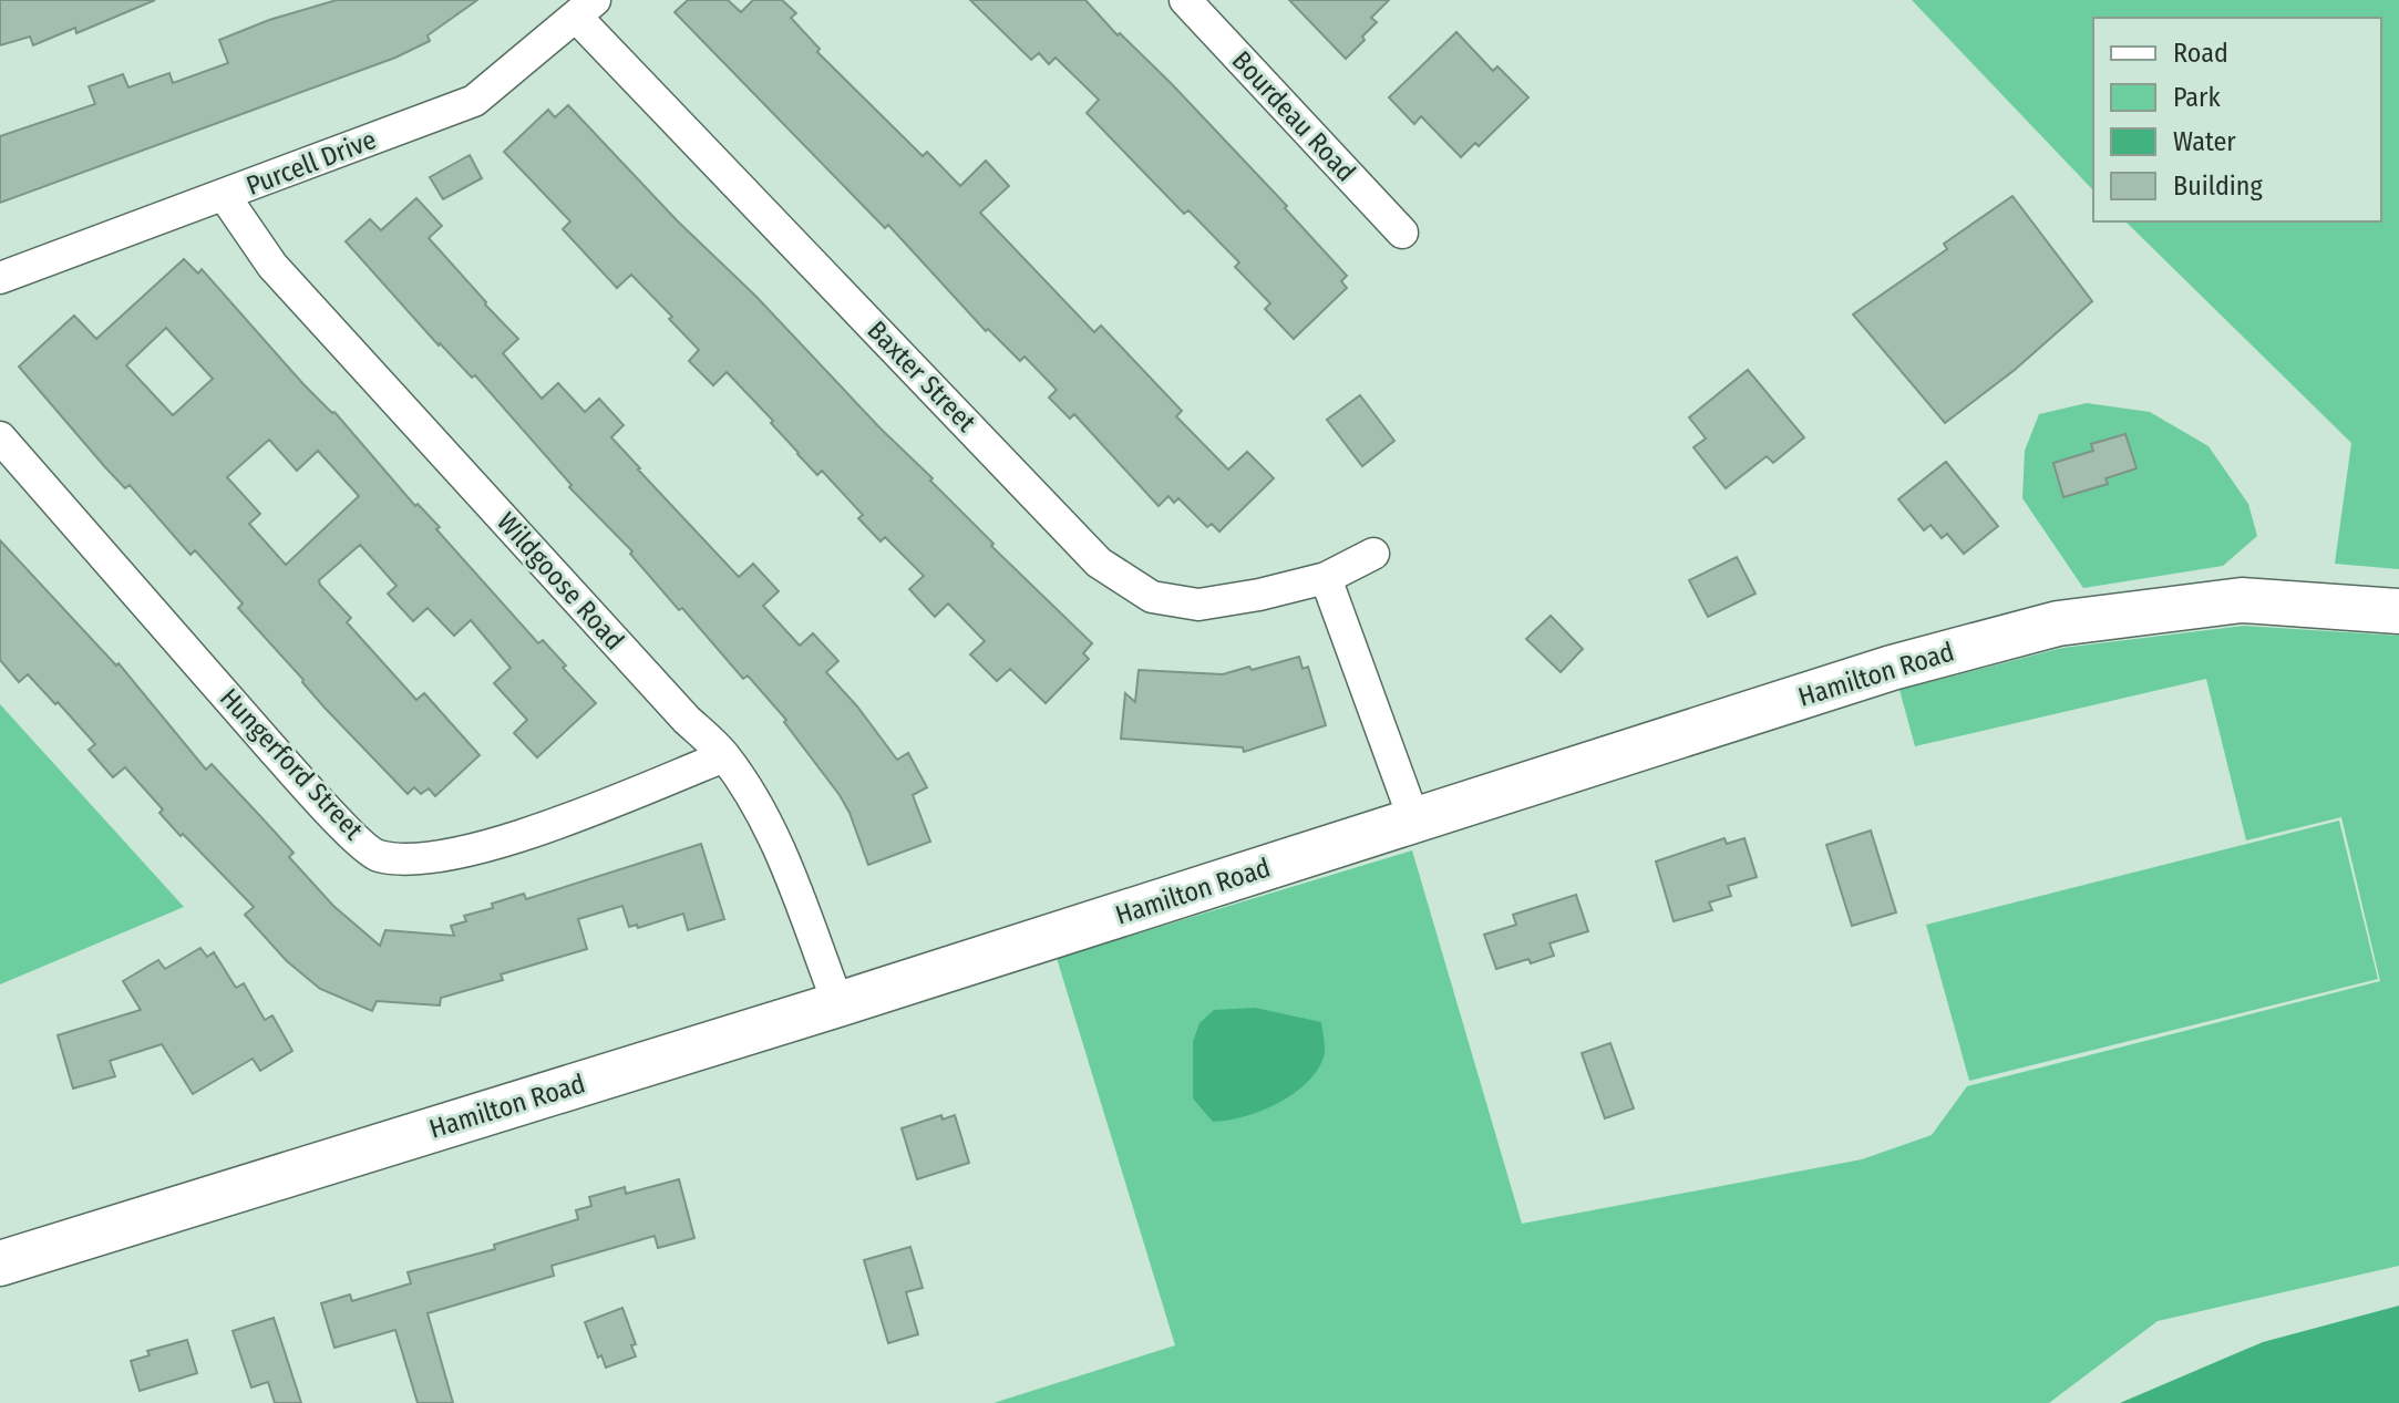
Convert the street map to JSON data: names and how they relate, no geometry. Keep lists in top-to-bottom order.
{
  "streets": {
    "main road": ["Hamilton Road"],
    "street": [
      "Bourdeau Road",
      "Purcell Drive",
      "Baxter Street",
      "Wildgoose Road",
      "Hungerford Street"
    ]
  },
  "crossings": [
    ["Purcell Drive", "Baxter Street"],
    ["Purcell Drive", "Wildgoose Road"],
    ["Wildgoose Road", "Hamilton Road"],
    ["Wildgoose Road", "Hungerford Street"]
  ],
  "legend": [
    "Road",
    "Park",
    "Water",
    "Building"
  ]
}
